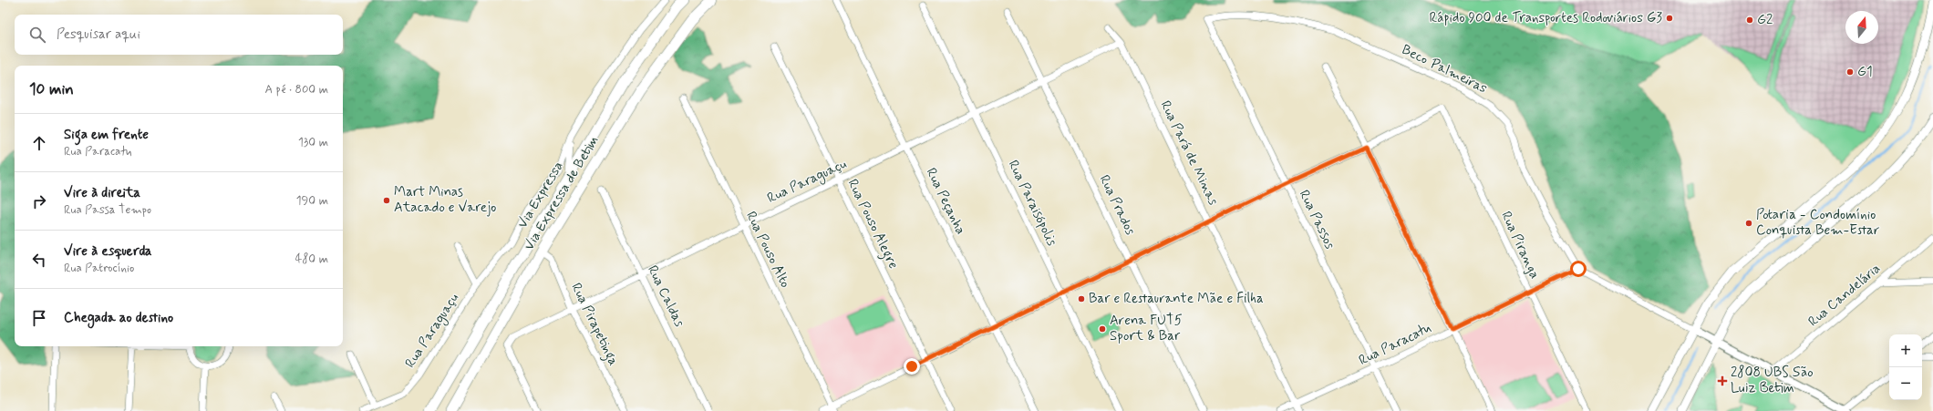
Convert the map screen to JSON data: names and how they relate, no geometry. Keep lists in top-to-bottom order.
{
  "streets": {
    "highway": ["Via Expressa de Betim", "Via Expressa"],
    "street": [
      "Beco Palmeiras",
      "Rua Pará de Minas",
      "Rua Paraguaçu",
      "Rua Peçanha",
      "Rua Paraisópolis",
      "Rua Prados",
      "Rua Passos",
      "Rua Pouso Alegre",
      "Rua Piranga",
      "Rua Pouso Alto",
      "Rua Candelária",
      "Rua Caldas",
      "Rua Pirapetinga",
      "Rua Paracatu"
    ]
  },
  "crossings": [
    ["Beco Palmeiras", "Rua Passos"],
    ["Beco Palmeiras", "Rua Paracatu"],
    ["Rua Pará de Minas", "Rua Paraguaçu"],
    ["Rua Pará de Minas", "Rua Paracatu"],
    ["Rua Paraguaçu", "Rua Peçanha"],
    ["Rua Paraguaçu", "Rua Paraisópolis"],
    ["Rua Paraguaçu", "Rua Prados"],
    ["Rua Paraguaçu", "Rua Pouso Alegre"],
    ["Rua Paraguaçu", "Rua Pouso Alto"],
    ["Rua Paraguaçu", "Rua Caldas"],
    ["Rua Paraguaçu", "Rua Pirapetinga"],
    ["Via Expressa de Betim", "Rua Pirapetinga"],
    ["Rua Passos", "Rua Paracatu"],
    ["Rua Piranga", "Rua Paracatu"]
  ],
  "places": {
    "other": [
      "Rápido 900 de Transportes Rodoviários G3",
      "G2",
      "G1",
      "Mart Minas Atacado e Varejo",
      "Potaria - Condomínio Conquista Bem-Estar",
      "Bar e Restaurante Mãe e Filha",
      "Arena FUT5 Sport & Bar"
    ],
    "health": ["2808 UBS São Luiz Betim"]
  },
  "north": "top",
  "page": {
    "search": "Pesquisar aqui",
    "heading": ["10 min", "A pé · 800 m"],
    "list": [
      ["Siga em frente", "Rua Paracatu", "130 m"],
      ["Vire à direita", "Rua Passa Tempo", "190 m"],
      ["Vire à esquerda", "Rua Patrocínio", "480 m"],
      "Chegada ao destino"
    ],
    "map_buttons": ["+", "−"]
  }
}
